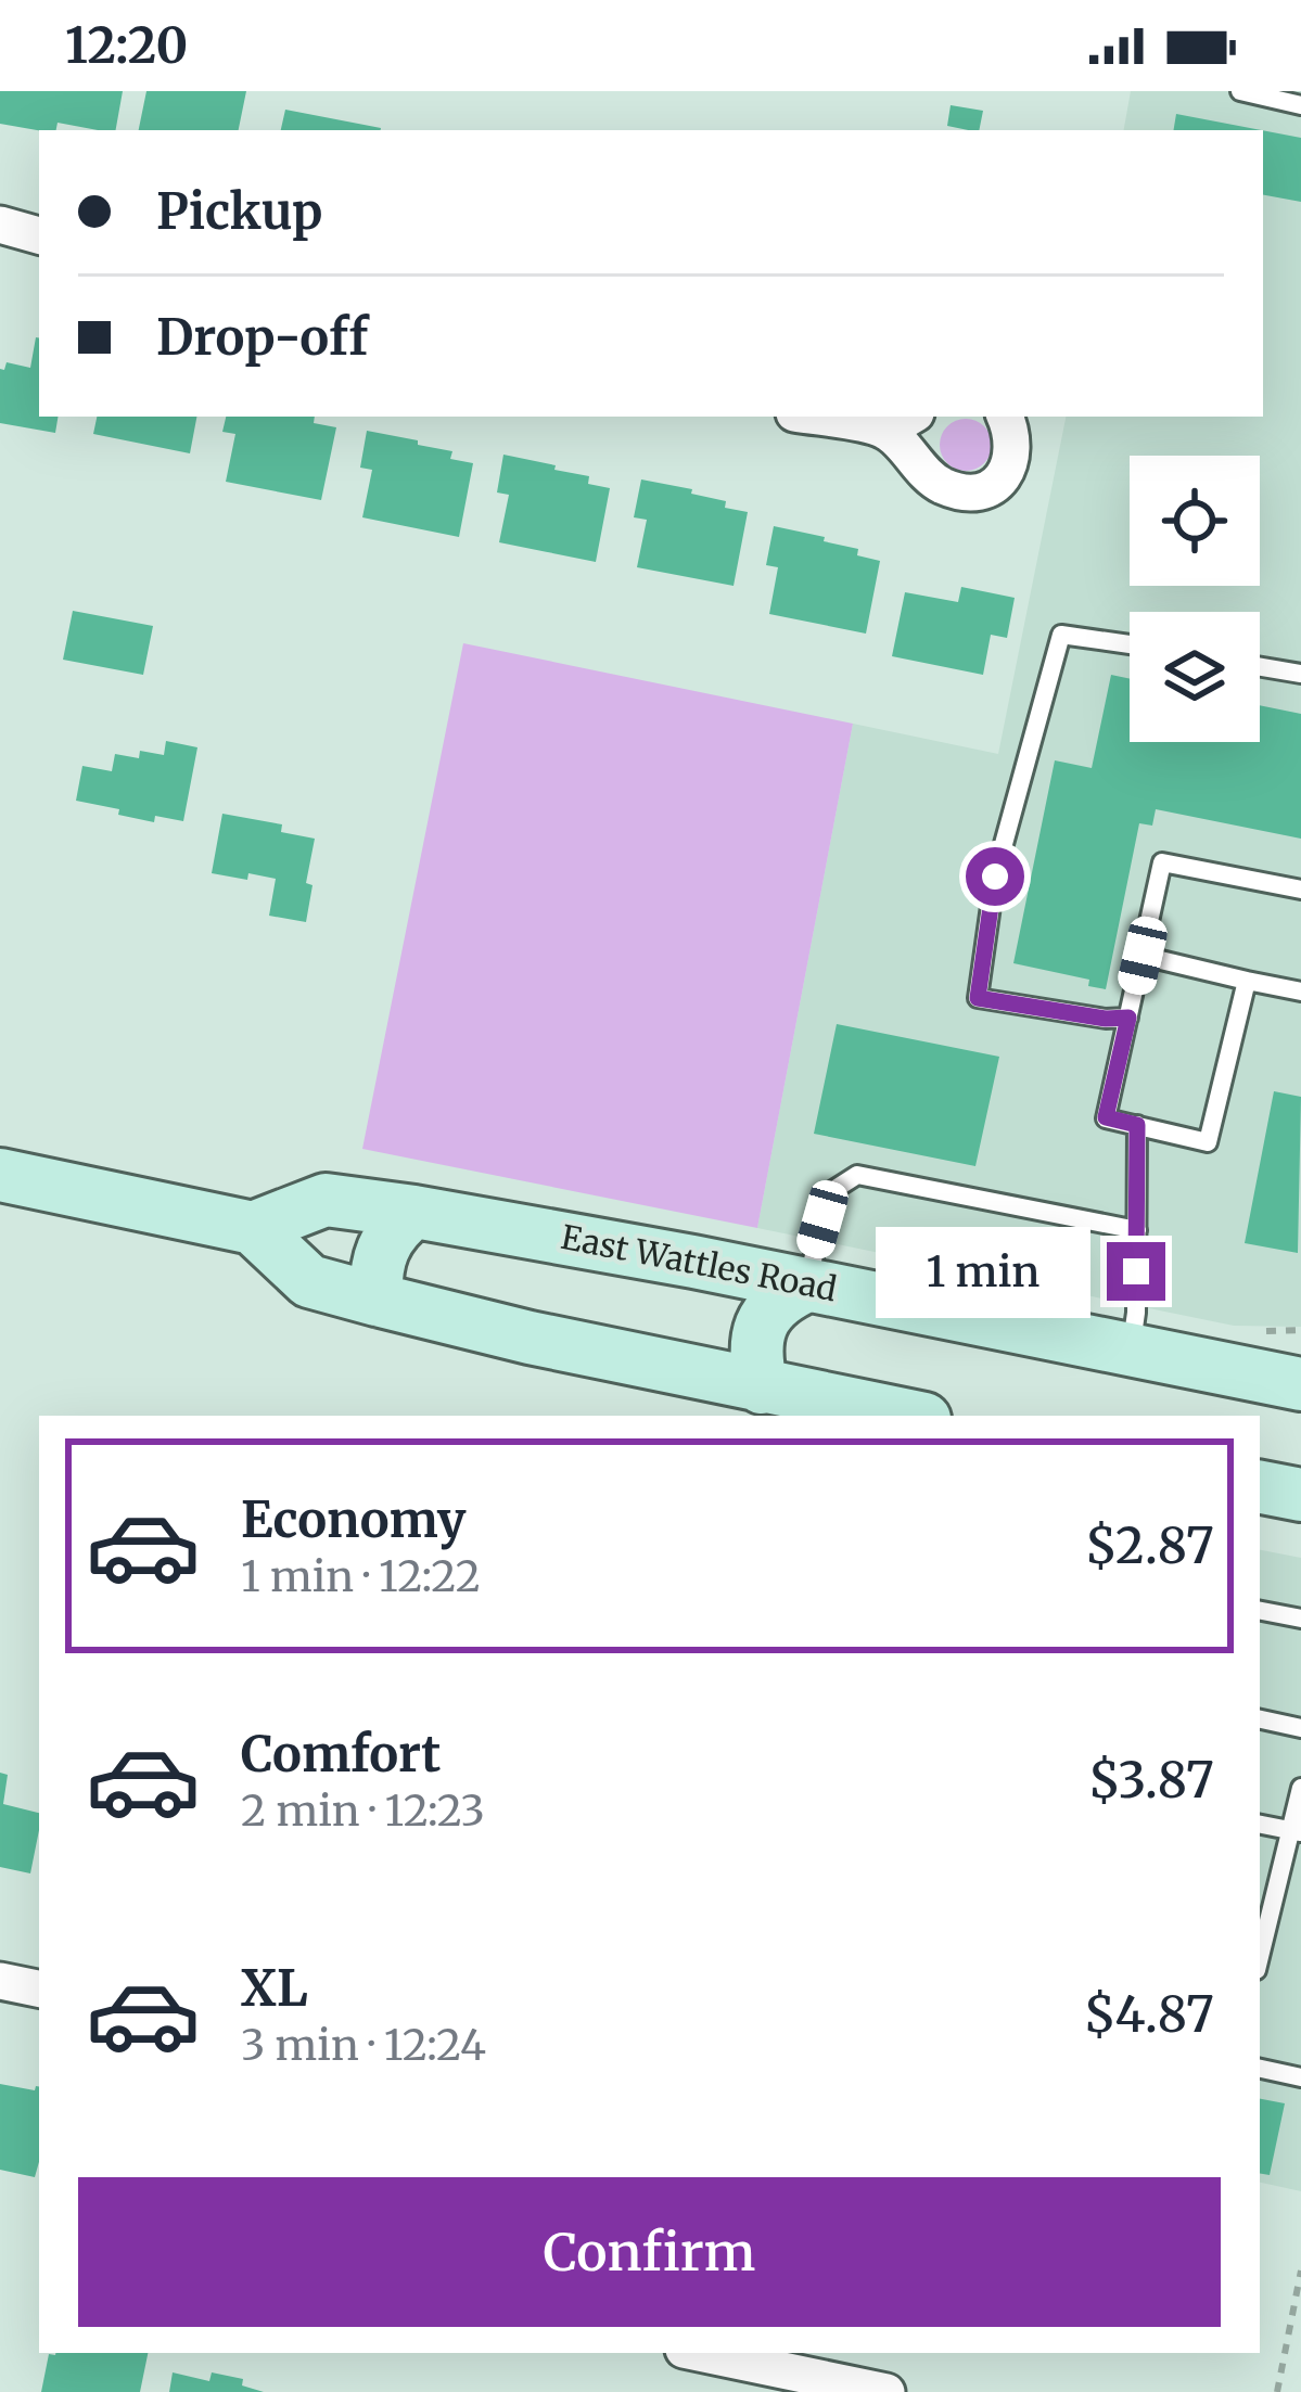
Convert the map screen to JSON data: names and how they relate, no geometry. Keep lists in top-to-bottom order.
{
  "streets": {
    "main road": ["East Wattles Road"]
  },
  "page": {
    "status": "12:20",
    "banner": ["Pickup", "Drop-off"],
    "bubble": "1 min",
    "list": [
      {
        "name": "Economy",
        "note": "1 min · 12:22",
        "value": "$2.87"
      },
      {
        "name": "Comfort",
        "note": "2 min · 12:23",
        "value": "$3.87"
      },
      {
        "name": "XL",
        "note": "3 min · 12:24",
        "value": "$4.87"
      }
    ],
    "buttons": "Confirm"
  }
}
